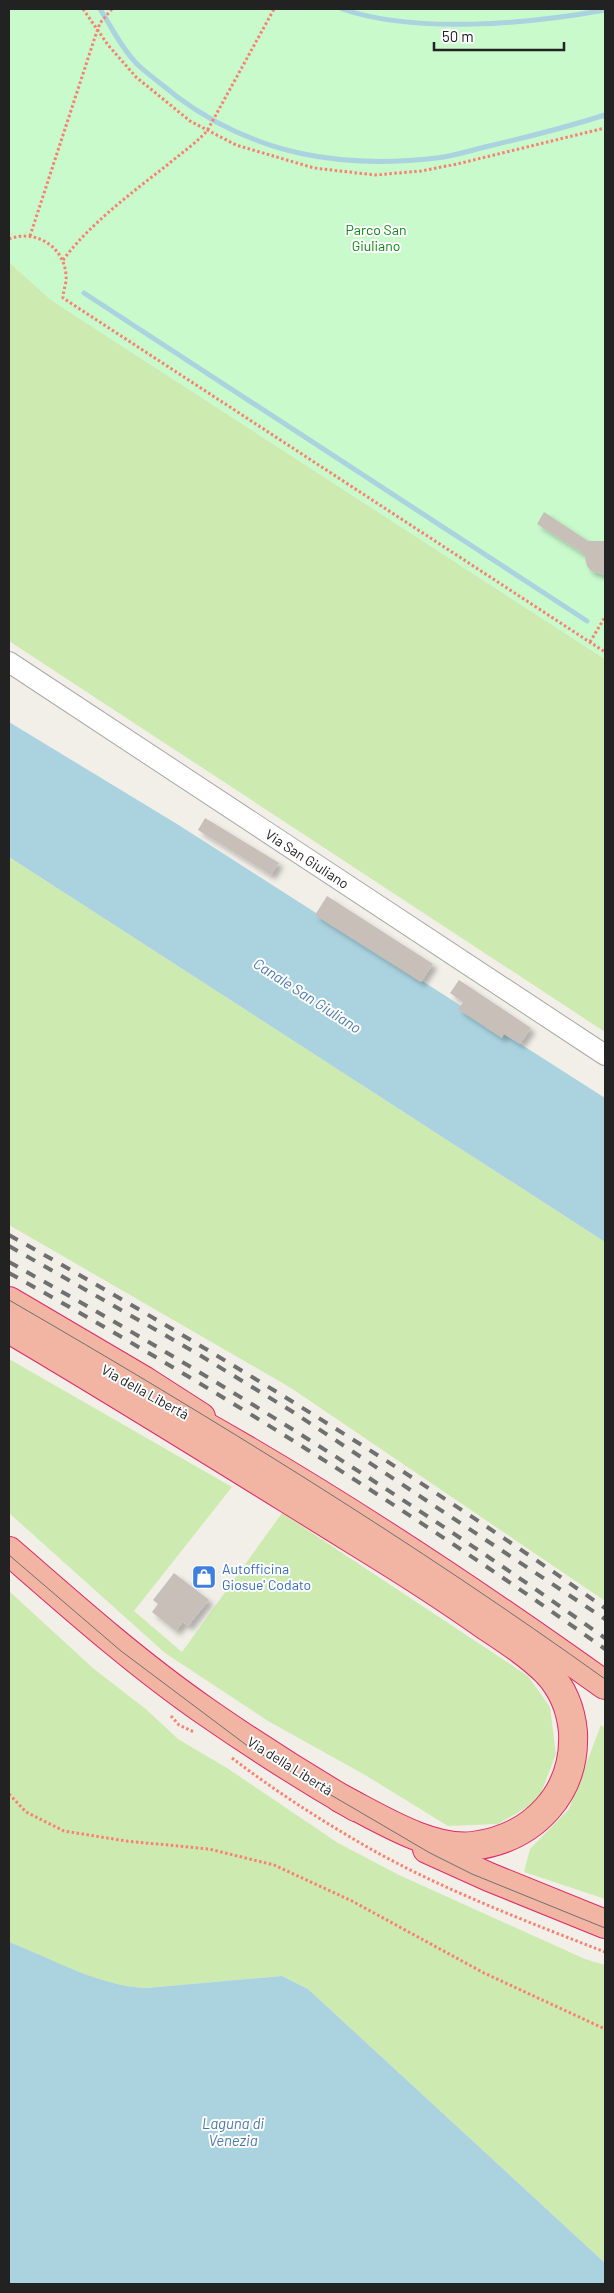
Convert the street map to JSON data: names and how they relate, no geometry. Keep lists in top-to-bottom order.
{
  "streets": {
    "highway": ["Via della Libertà"],
    "street": ["Via San Giuliano"]
  },
  "water": ["Canale San Giuliano", "Laguna di Venezia"],
  "parks": ["Parco San Giuliano"],
  "places": {
    "shop": ["Autofficina Giosue' Codato"]
  },
  "scale_bar": "50 m"
}
